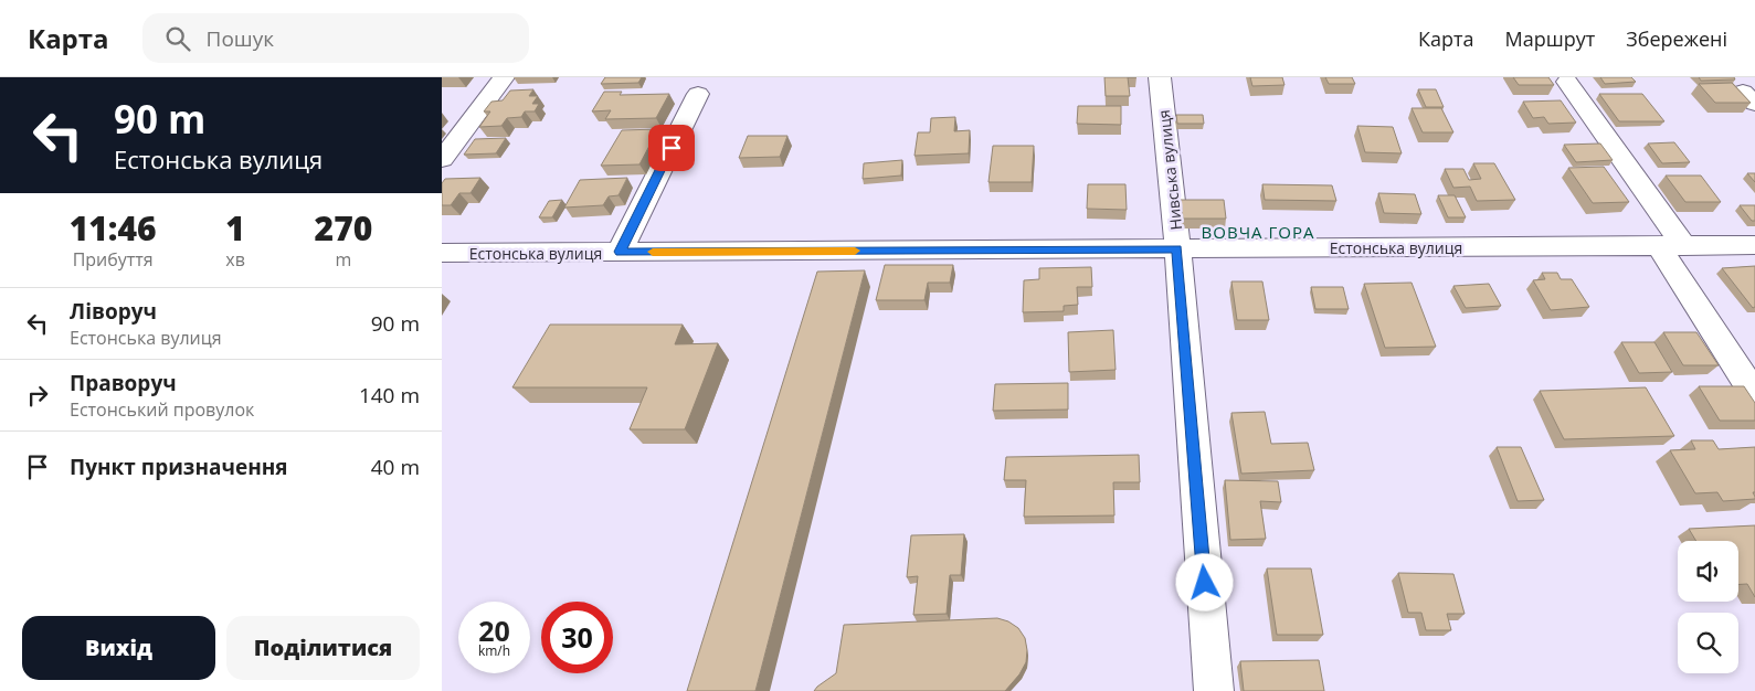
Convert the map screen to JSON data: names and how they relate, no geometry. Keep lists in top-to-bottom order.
{
  "streets": {
    "street": ["Нивська вулиця", "Естонська вулиця"]
  },
  "crossings": [
    ["Нивська вулиця", "Естонська вулиця"]
  ],
  "districts": ["ВОВЧА ГОРА"],
  "page": {
    "header": "Карта",
    "search": "Пошук",
    "nav": ["Карта", "Маршрут", "Збережені"],
    "turn": ["90 m", "Естонська вулиця"],
    "eta": [
      "11:46",
      "Прибуття",
      "1",
      "хв",
      "270",
      "m"
    ],
    "list": [
      {
        "name": "Ліворуч",
        "note": "Естонська вулиця",
        "value": "90 m"
      },
      {
        "name": "Праворуч",
        "note": "Естонський провулок",
        "value": "140 m"
      },
      {
        "name": "Пункт призначення",
        "value": "40 m"
      }
    ],
    "speed": "20 km/h",
    "limit": "30",
    "buttons": ["Вихід", "Поділитися"]
  }
}
